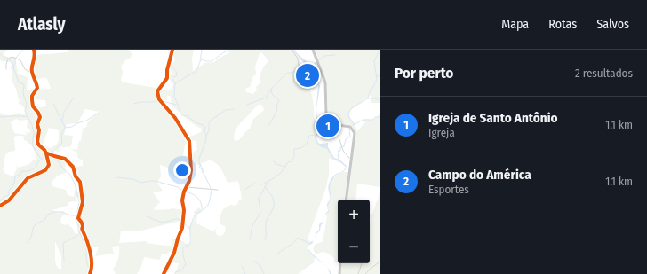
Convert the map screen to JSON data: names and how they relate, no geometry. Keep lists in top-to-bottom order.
{
  "page": {
    "header": "Atlasly",
    "nav": ["Mapa", "Rotas", "Salvos"],
    "heading": ["Por perto", "2 resultados"],
    "pins": ["2", "1"],
    "list": [
      {
        "mark": "1",
        "name": "Igreja de Santo Antônio",
        "note": "Igreja",
        "value": "1.1 km"
      },
      {
        "mark": "2",
        "name": "Campo do América",
        "note": "Esportes",
        "value": "1.1 km"
      }
    ],
    "map_buttons": ["+", "−"]
  }
}
